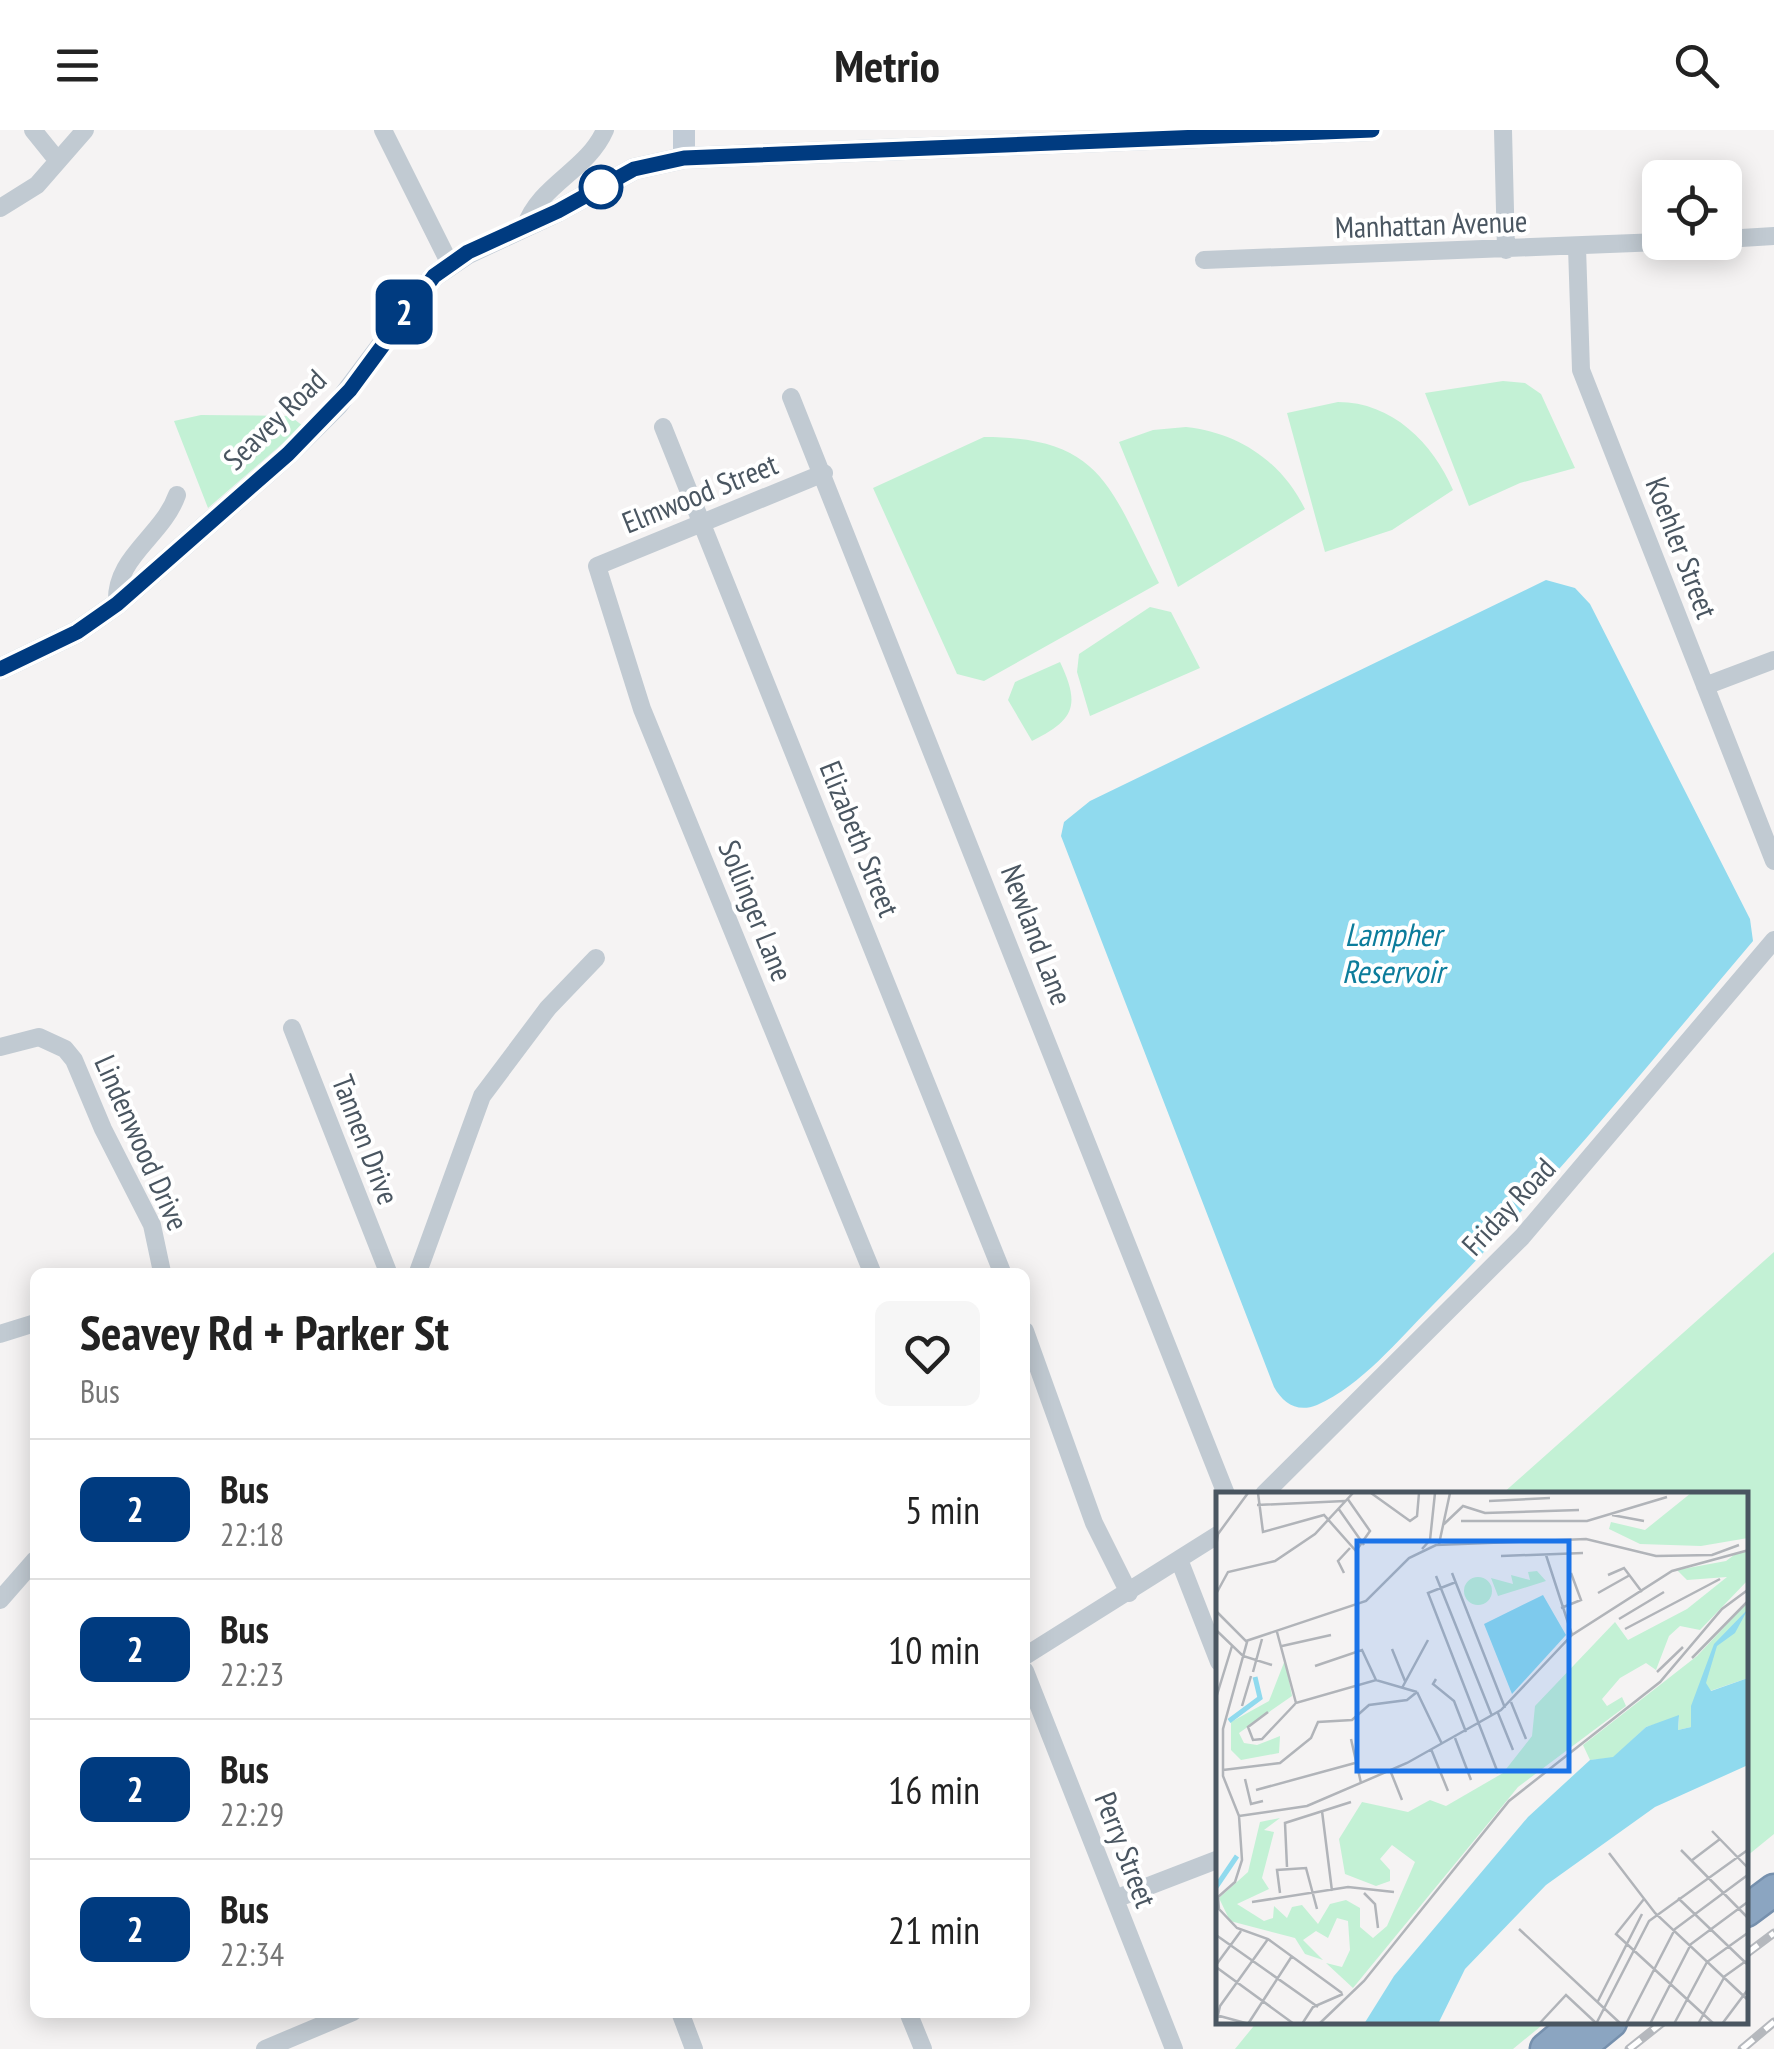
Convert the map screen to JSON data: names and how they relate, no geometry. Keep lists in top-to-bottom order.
{
  "streets": {
    "street": [
      "Manhattan Avenue",
      "Seavey Road",
      "Elmwood Street",
      "Koehler Street",
      "Elizabeth Street",
      "Sollinger Lane",
      "Newland Lane",
      "Tannen Drive",
      "Lindenwood Drive",
      "Friday Road",
      "Perry Street"
    ]
  },
  "crossings": [
    ["Manhattan Avenue", "Koehler Street"],
    ["Elmwood Street", "Elizabeth Street"],
    ["Elmwood Street", "Sollinger Lane"],
    ["Elmwood Street", "Newland Lane"]
  ],
  "water": ["Lampher Reservoir"],
  "lines": ["bus line 2"],
  "page": {
    "header": "Metrio",
    "on_map": "2",
    "heading": ["Seavey Rd + Parker St", "Bus"],
    "list": [
      {
        "mark": "2",
        "name": "Bus",
        "note": "22:18",
        "value": "5 min"
      },
      {
        "mark": "2",
        "name": "Bus",
        "note": "22:23",
        "value": "10 min"
      },
      {
        "mark": "2",
        "name": "Bus",
        "note": "22:29",
        "value": "16 min"
      },
      {
        "mark": "2",
        "name": "Bus",
        "note": "22:34",
        "value": "21 min"
      }
    ]
  }
}
